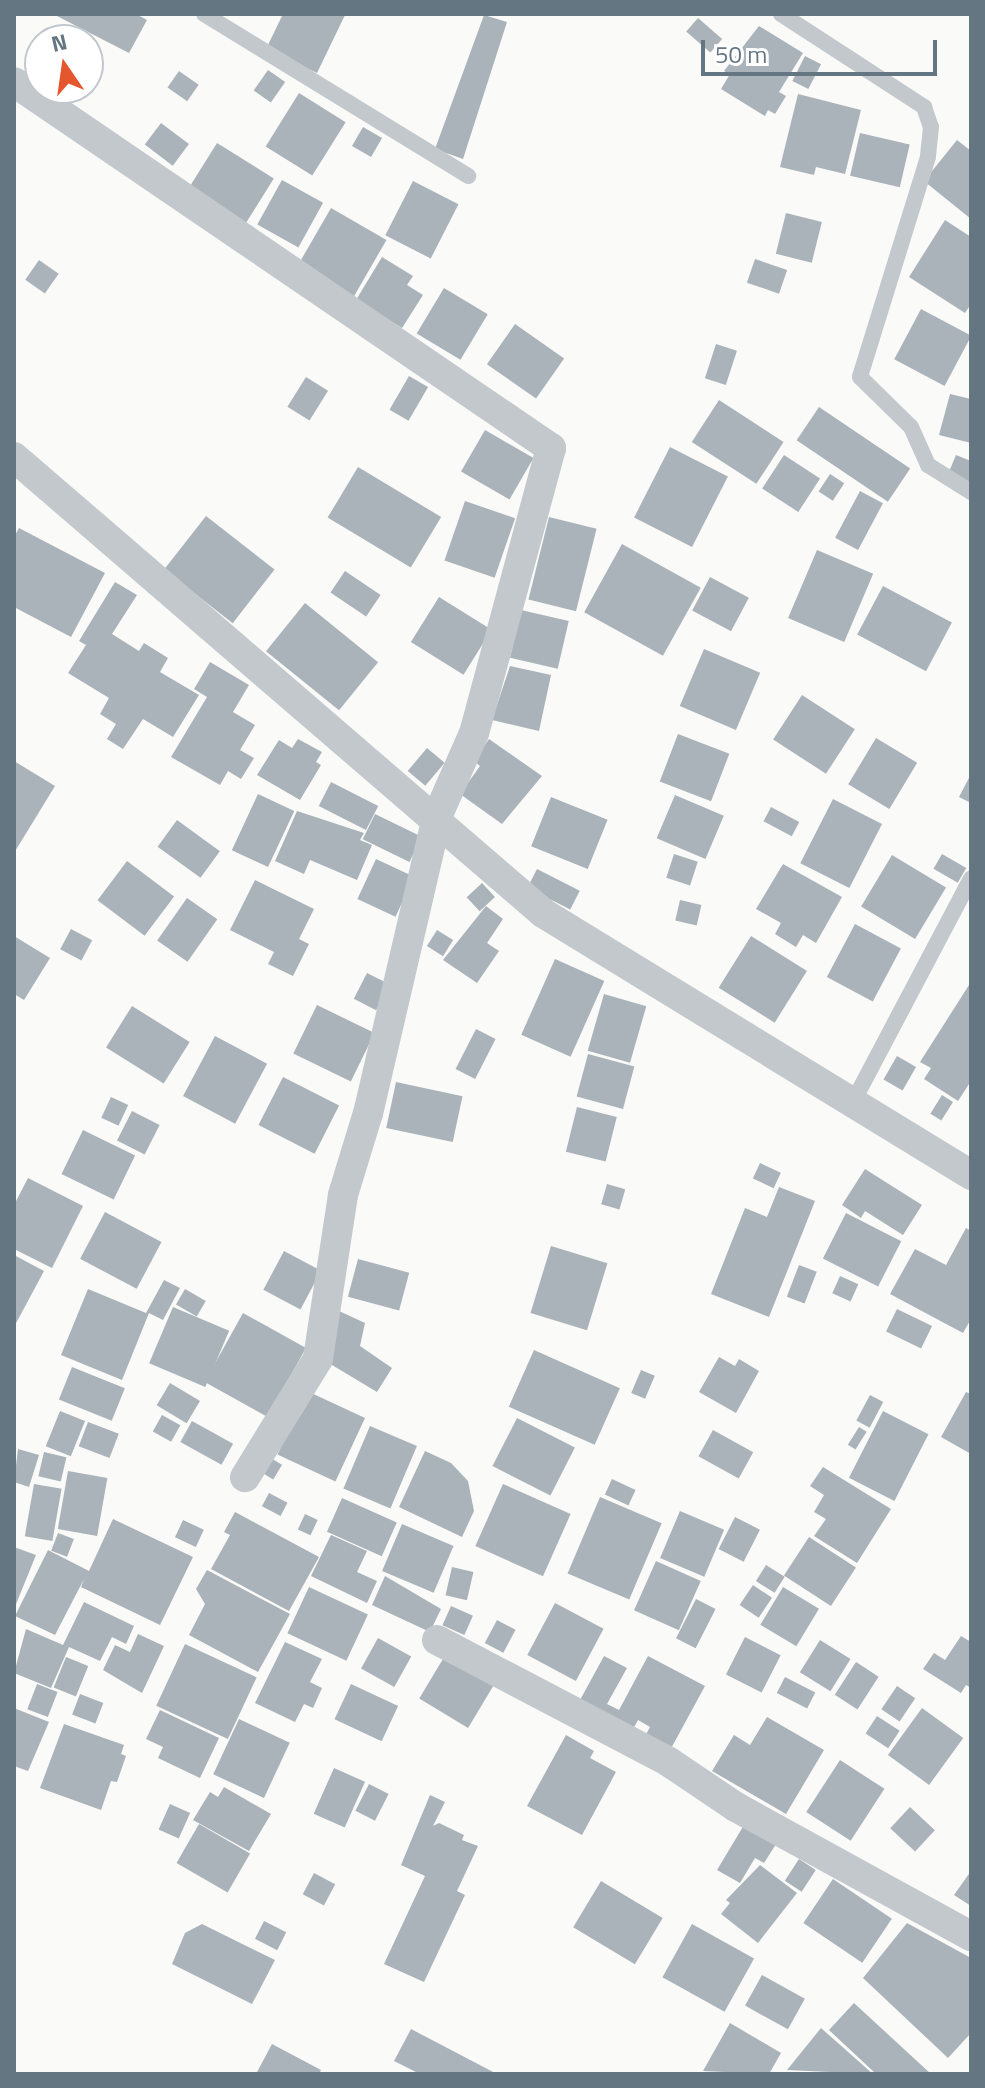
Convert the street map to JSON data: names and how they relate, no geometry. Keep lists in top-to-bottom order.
{
  "scale_bar": "50 m",
  "north": "top"
}
